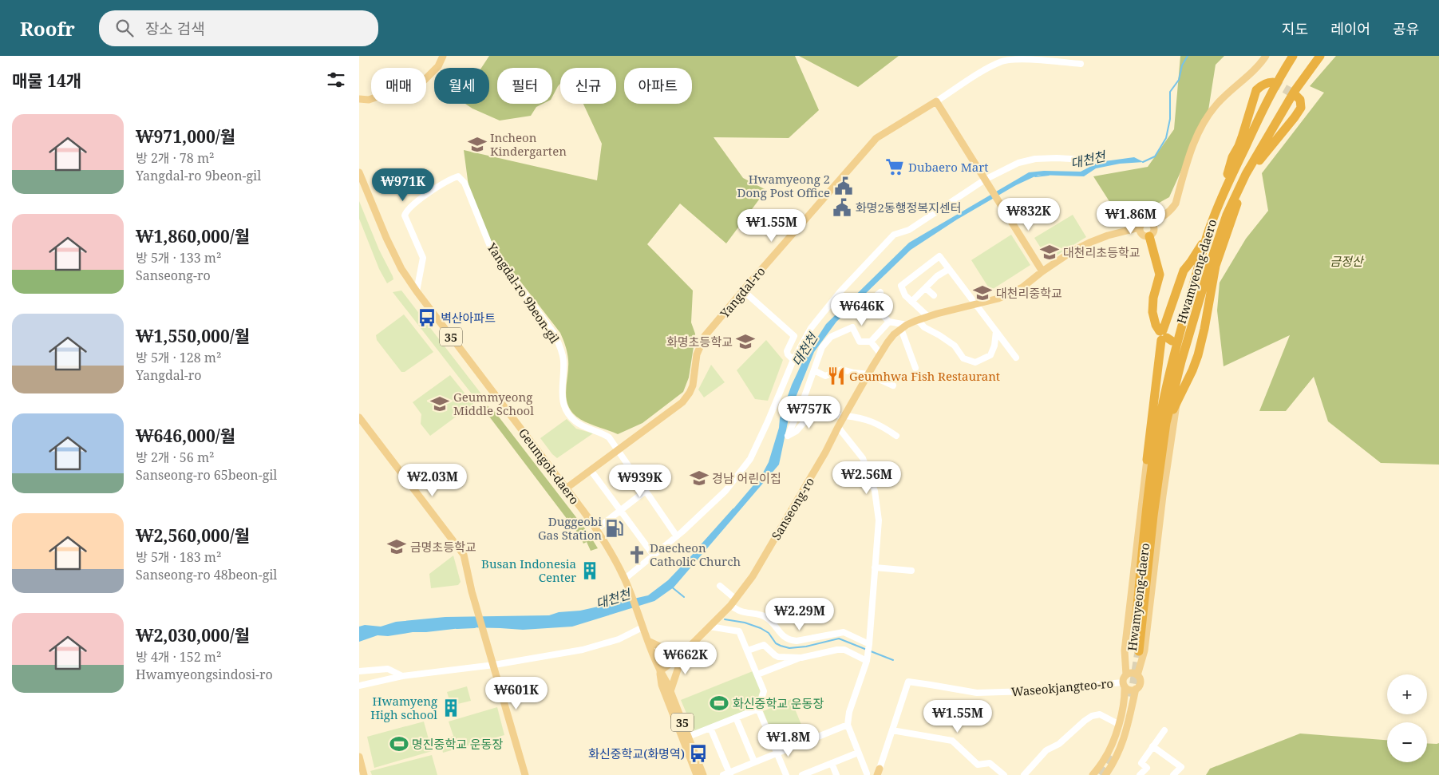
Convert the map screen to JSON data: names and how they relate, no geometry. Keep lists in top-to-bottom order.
{
  "streets": {
    "highway": ["Hwamyeong-daero"],
    "main road": [
      "Yangdal-ro",
      "35",
      "Geumgok-daero",
      "Sanseong-ro"
    ],
    "street": ["Yangdal-ro 9beon-gil", "Waseokjangteo-ro"]
  },
  "crossings": [
    ["Hwamyeong-daero", "Waseokjangteo-ro"],
    ["Yangdal-ro", "Yangdal-ro 9beon-gil"],
    ["Yangdal-ro", "Geumgok-daero"],
    ["Yangdal-ro 9beon-gil", "Geumgok-daero"],
    ["35", "Geumgok-daero"],
    ["35", "Sanseong-ro"]
  ],
  "water": ["대천천"],
  "parks": ["금정산"],
  "places": {
    "school or university": [
      "Incheon Kindergarten",
      "대천리초등학교",
      "대천리중학교",
      "화명초등학교",
      "Geummyeong Middle School",
      "경남 어린이집",
      "금명초등학교"
    ],
    "supermarket": ["Dubaero Mart"],
    "public building": ["Hwamyeong 2 Dong Post Office", "화명2동행정복지센터"],
    "bus stop": ["벽산아파트", "화신중학교(화명역)"],
    "restaurant": ["Geumhwa Fish Restaurant"],
    "fuel station": ["Duggeobi Gas Station"],
    "church": ["Daecheon Catholic Church"],
    "building": ["Busan Indonesia Center", "Hwamyeng High school"],
    "sports": ["화신중학교 운동장", "명진중학교 운동장"]
  },
  "page": {
    "header": "Roofr",
    "search": "장소 검색",
    "nav": ["지도", "레이어", "공유"],
    "heading": "매물 14개",
    "chip": [
      "매매",
      "월세",
      "필터",
      "신규",
      "아파트"
    ],
    "list": [
      {
        "name": "₩971,000/월",
        "note": "방 2개 · 78 m² · Yangdal-ro 9beon-gil"
      },
      {
        "name": "₩1,860,000/월",
        "note": "방 5개 · 133 m² · Sanseong-ro"
      },
      {
        "name": "₩1,550,000/월",
        "note": "방 5개 · 128 m² · Yangdal-ro"
      },
      {
        "name": "₩646,000/월",
        "note": "방 2개 · 56 m² · Sanseong-ro 65beon-gil"
      },
      {
        "name": "₩2,560,000/월",
        "note": "방 5개 · 183 m² · Sanseong-ro 48beon-gil"
      },
      {
        "name": "₩2,030,000/월",
        "note": "방 4개 · 152 m² · Hwamyeongsindosi-ro"
      }
    ],
    "price": [
      "₩971K",
      "₩832K",
      "₩1.86M",
      "₩1.55M",
      "₩646K",
      "₩757K",
      "₩2.56M",
      "₩2.03M",
      "₩939K",
      "₩2.29M",
      "₩662K",
      "₩601K",
      "₩1.55M",
      "₩1.8M"
    ],
    "map_buttons": ["+", "−"]
  }
}
